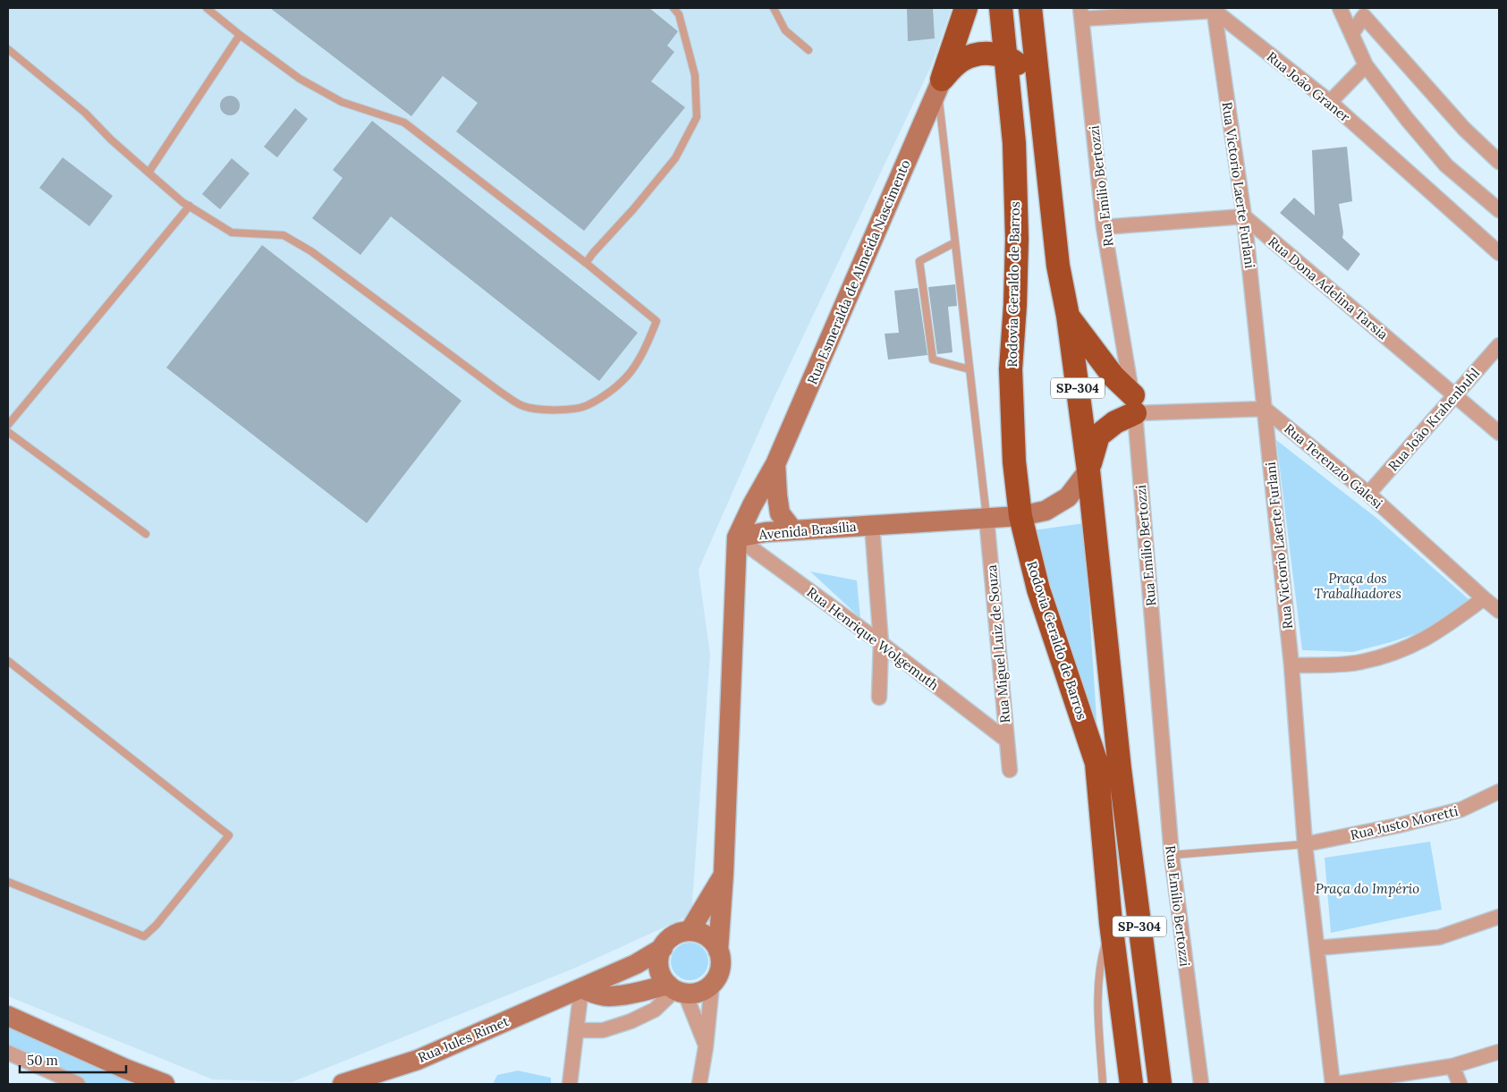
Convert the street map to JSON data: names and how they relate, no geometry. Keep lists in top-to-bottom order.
{
  "streets": {
    "highway": ["Rodovia Geraldo de Barros", "SP-304"],
    "main road": ["Rua Esmeralda de Almeida Nascimento", "Avenida Brasília", "Rua Jules Rimet"],
    "street": [
      "Rua João Graner",
      "Rua Victorio Laerte Furlani",
      "Rua Emílio Bertozzi",
      "Rua Dona Adelina Tarsia",
      "Rua João Krahenbuhl",
      "Rua Terenzio Galesi",
      "Rua Henrique Wolgemuth",
      "Rua Miguel Luiz de Souza",
      "Rua Justo Moretti"
    ]
  },
  "crossings": [
    ["Rua João Graner", "Rua Victorio Laerte Furlani"],
    ["Rua Victorio Laerte Furlani", "Rua Dona Adelina Tarsia"],
    ["Rua Victorio Laerte Furlani", "Rua Terenzio Galesi"],
    ["Rua Victorio Laerte Furlani", "Rua Justo Moretti"],
    ["Rua Esmeralda de Almeida Nascimento", "Avenida Brasília"],
    ["Rua Esmeralda de Almeida Nascimento", "Rua Henrique Wolgemuth"],
    ["Rodovia Geraldo de Barros", "Avenida Brasília"],
    ["Rua Dona Adelina Tarsia", "Rua João Krahenbuhl"],
    ["SP-304", "Avenida Brasília"],
    ["Rua João Krahenbuhl", "Rua Terenzio Galesi"],
    ["Avenida Brasília", "Rua Henrique Wolgemuth"],
    ["Avenida Brasília", "Rua Miguel Luiz de Souza"],
    ["Rua Henrique Wolgemuth", "Rua Miguel Luiz de Souza"]
  ],
  "parks": ["Praça dos Trabalhadores", "Praça do Império"],
  "scale_bar": "50 m"
}
